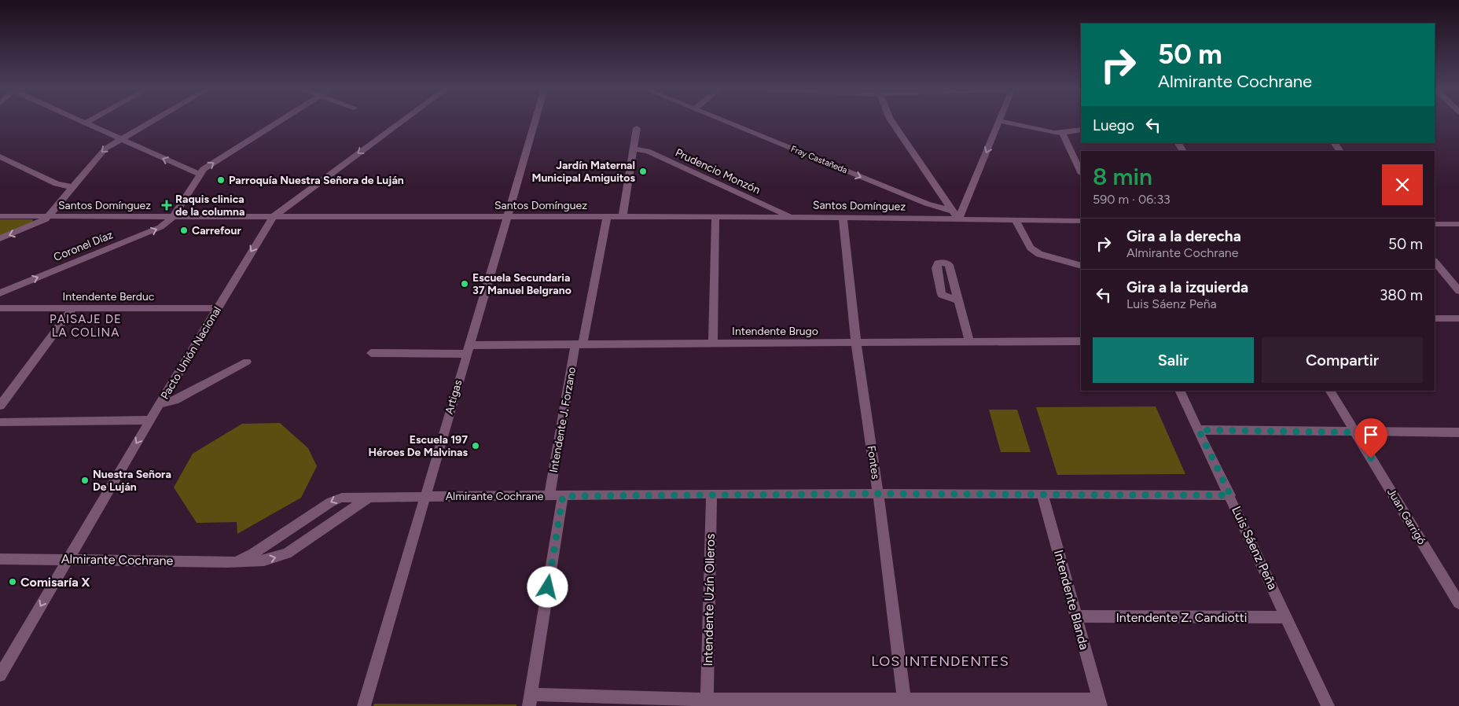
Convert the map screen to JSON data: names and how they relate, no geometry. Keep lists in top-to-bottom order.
{
  "streets": {
    "street": [
      "Fray Castañeda",
      "Prudencio Monzón",
      "Santos Domínguez",
      "Coronel Díaz",
      "Intendente Berduc",
      "Intendente Brugo",
      "Pacto Unión Nacional",
      "Artigas",
      "Intendente J. Forzano",
      "Fontes",
      "Almirante Cochrane",
      "Juan Garrigó",
      "Luis Sáenz Peña",
      "Intendente Uzín Olleros",
      "Intendente Blanda",
      "Intendente Z. Candiotti"
    ]
  },
  "crossings": [
    ["Prudencio Monzón", "Santos Domínguez"],
    ["Santos Domínguez", "Coronel Díaz"],
    ["Santos Domínguez", "Pacto Unión Nacional"],
    ["Santos Domínguez", "Artigas"],
    ["Santos Domínguez", "Intendente J. Forzano"],
    ["Santos Domínguez", "Fontes"],
    ["Intendente Berduc", "Pacto Unión Nacional"],
    ["Intendente Brugo", "Artigas"],
    ["Intendente Brugo", "Intendente J. Forzano"],
    ["Intendente Brugo", "Fontes"],
    ["Pacto Unión Nacional", "Almirante Cochrane"],
    ["Artigas", "Almirante Cochrane"],
    ["Intendente J. Forzano", "Almirante Cochrane"],
    ["Fontes", "Almirante Cochrane"],
    ["Almirante Cochrane", "Luis Sáenz Peña"],
    ["Almirante Cochrane", "Intendente Uzín Olleros"],
    ["Almirante Cochrane", "Intendente Blanda"],
    ["Luis Sáenz Peña", "Intendente Z. Candiotti"],
    ["Intendente Blanda", "Intendente Z. Candiotti"]
  ],
  "one_way": ["Fray Castañeda", "Pacto Unión Nacional"],
  "districts": ["PAISAJE DE LA COLINA", "LOS INTENDENTES"],
  "places": {
    "other": [
      "Jardín Maternal Municipal Amiguitos",
      "Parroquía Nuestra Señora de Luján",
      "Carrefour",
      "Escuela Secundaria 37 Manuel Belgrano",
      "Escuela 197 Héroes De Malvinas",
      "Nuestra Señora De Luján",
      "Comisaría X"
    ],
    "health": ["Raquis clinica de la columna"]
  },
  "page": {
    "turn": ["50 m", "Almirante Cochrane"],
    "then": "Luego",
    "heading": ["8 min", "590 m · 06:33"],
    "list": [
      {
        "name": "Gira a la derecha",
        "note": "Almirante Cochrane",
        "value": "50 m"
      },
      {
        "name": "Gira a la izquierda",
        "note": "Luis Sáenz Peña",
        "value": "380 m"
      }
    ],
    "buttons": ["Salir", "Compartir"]
  }
}
